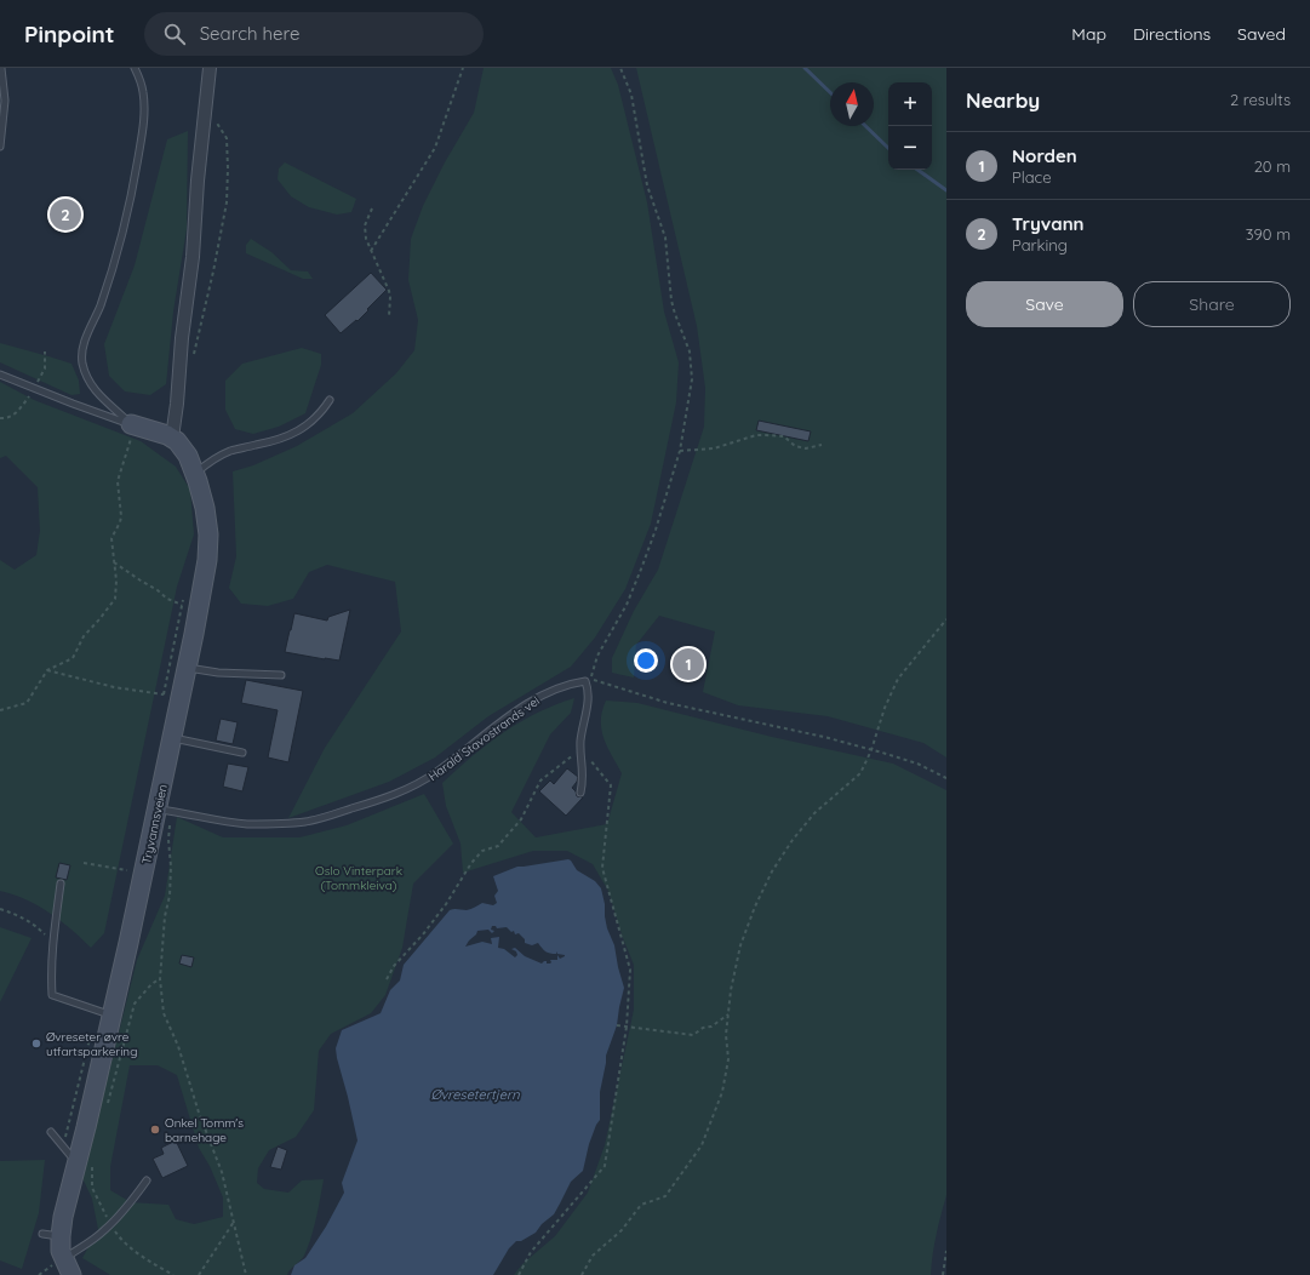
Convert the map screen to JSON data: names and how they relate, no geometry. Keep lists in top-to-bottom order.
{
  "streets": {
    "street": ["Tryvannsveien"],
    "lane": ["Harald Stavostrands vei"]
  },
  "crossings": [
    ["Harald Stavostrands vei", "Tryvannsveien"]
  ],
  "water": ["Øvresetertjern"],
  "parks": ["Oslo Vinterpark (Tommkleiva)"],
  "places": ["Øvreseter øvre utfartsparkering", "Onkel Tomm's barnehage"],
  "north": "top",
  "page": {
    "header": "Pinpoint",
    "search": "Search here",
    "nav": ["Map", "Directions", "Saved"],
    "heading": ["Nearby", "2 results"],
    "map_buttons": ["+", "−"],
    "list": [
      {
        "mark": "1",
        "name": "Norden",
        "note": "Place",
        "value": "20 m"
      },
      {
        "mark": "2",
        "name": "Tryvann",
        "note": "Parking",
        "value": "390 m"
      }
    ],
    "pins": ["2", "1"],
    "buttons": ["Save", "Share"]
  }
}
